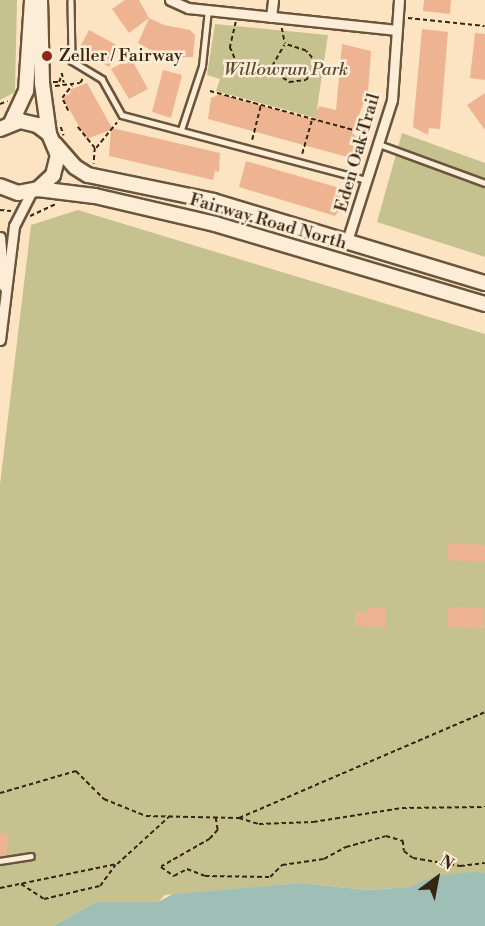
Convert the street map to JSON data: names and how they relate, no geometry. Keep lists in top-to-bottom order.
{
  "streets": {
    "main road": ["Fairway Road North"],
    "street": ["Eden Oak Trail"]
  },
  "crossings": [
    ["Eden Oak Trail", "Fairway Road North"]
  ],
  "parks": ["Willowrun Park"],
  "places": ["Zeller / Fairway"],
  "north": "top right"
}
